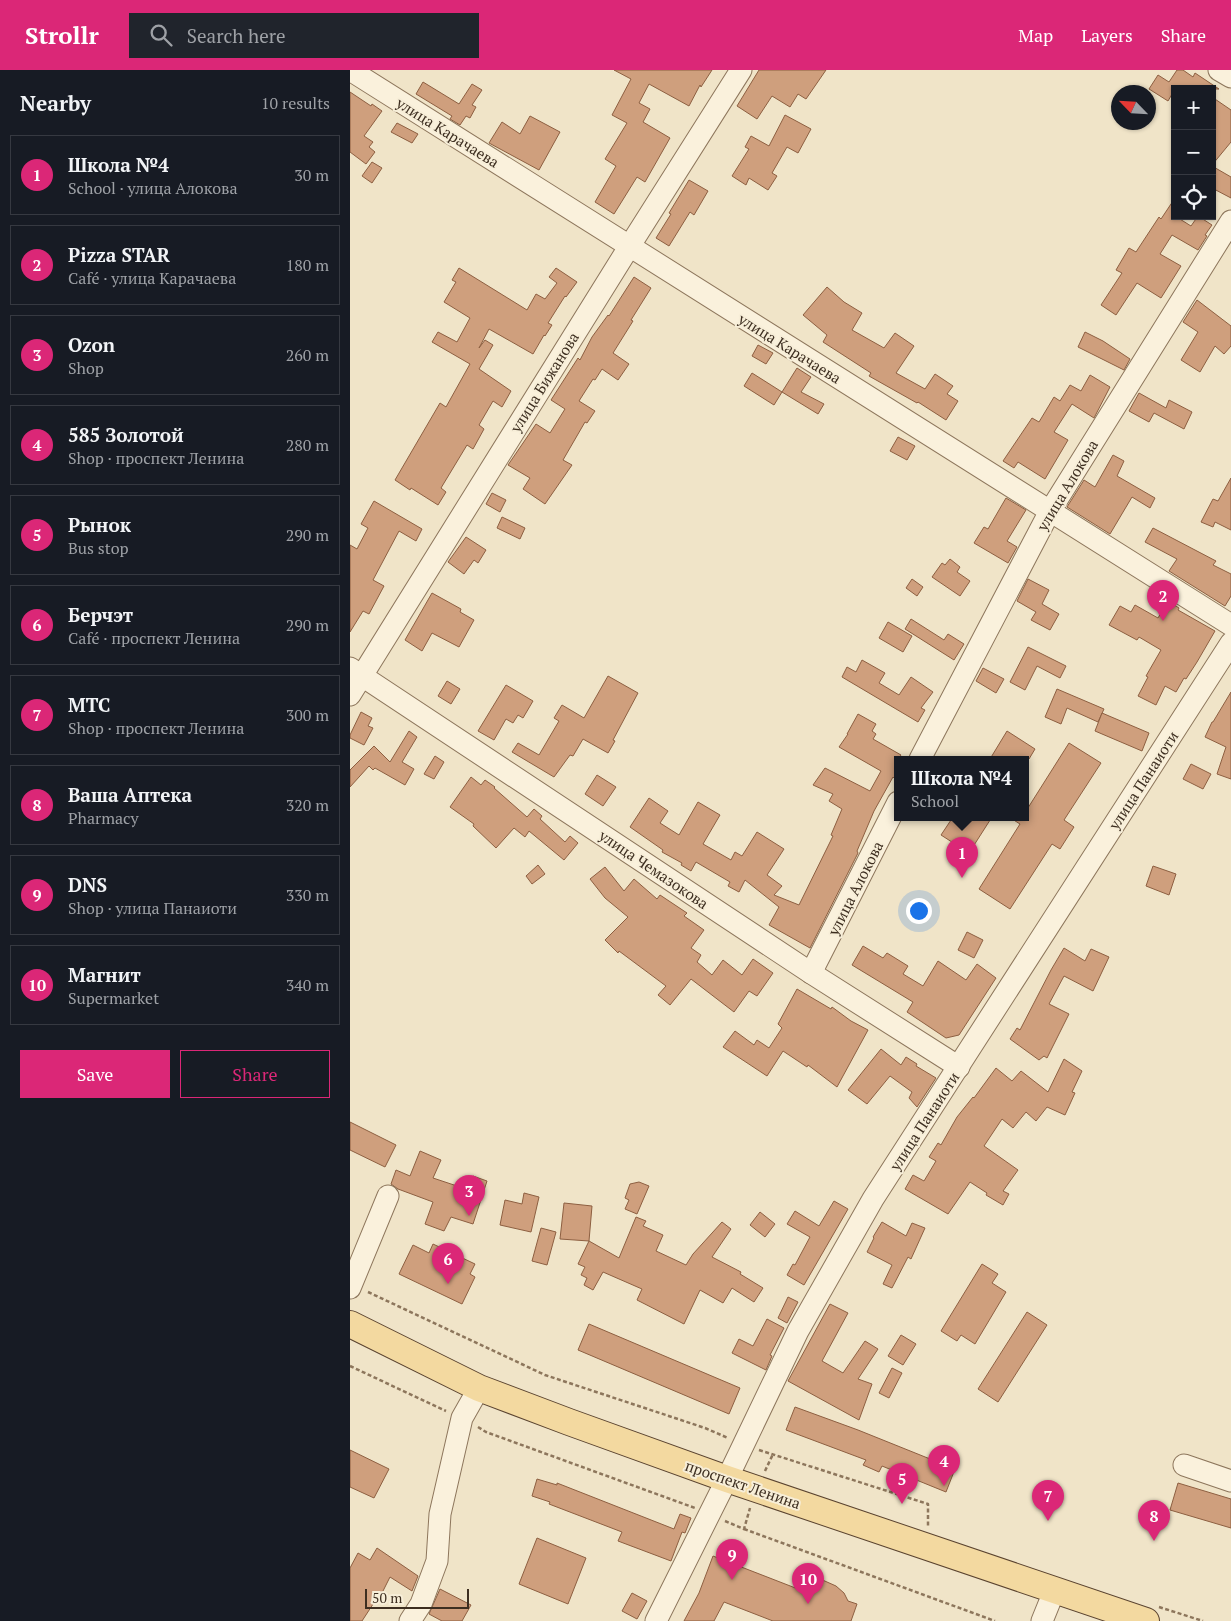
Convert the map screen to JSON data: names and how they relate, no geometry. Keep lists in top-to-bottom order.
{
  "streets": {
    "main road": ["проспект Ленина"],
    "street": [
      "улица Карачаева",
      "улица Бижанова",
      "улица Алокова",
      "улица Панаиоти",
      "улица Чемазокова"
    ]
  },
  "crossings": [
    ["улица Карачаева", "улица Бижанова"],
    ["улица Карачаева", "улица Алокова"],
    ["улица Бижанова", "улица Чемазокова"],
    ["улица Алокова", "улица Чемазокова"],
    ["улица Панаиоти", "улица Чемазокова"],
    ["улица Панаиоти", "проспект Ленина"]
  ],
  "scale_bar": "50 m",
  "north": "top left",
  "page": {
    "header": "Strollr",
    "search": "Search here",
    "nav": ["Map", "Layers", "Share"],
    "heading": ["Nearby", "10 results"],
    "map_buttons": ["+", "−"],
    "list": [
      {
        "mark": "1",
        "name": "Школа №4",
        "note": "School · улица Алокова",
        "value": "30 m"
      },
      {
        "mark": "2",
        "name": "Pizza STAR",
        "note": "Café · улица Карачаева",
        "value": "180 m"
      },
      {
        "mark": "3",
        "name": "Ozon",
        "note": "Shop",
        "value": "260 m"
      },
      {
        "mark": "4",
        "name": "585 Золотой",
        "note": "Shop · проспект Ленина",
        "value": "280 m"
      },
      {
        "mark": "5",
        "name": "Рынок",
        "note": "Bus stop",
        "value": "290 m"
      },
      {
        "mark": "6",
        "name": "Берчэт",
        "note": "Café · проспект Ленина",
        "value": "290 m"
      },
      {
        "mark": "7",
        "name": "МТС",
        "note": "Shop · проспект Ленина",
        "value": "300 m"
      },
      {
        "mark": "8",
        "name": "Ваша Аптека",
        "note": "Pharmacy",
        "value": "320 m"
      },
      {
        "mark": "9",
        "name": "DNS",
        "note": "Shop · улица Панаиоти",
        "value": "330 m"
      },
      {
        "mark": "10",
        "name": "Магнит",
        "note": "Supermarket",
        "value": "340 m"
      }
    ],
    "pins": [
      "2",
      "1",
      "3",
      "6",
      "4",
      "5",
      "7",
      "8",
      "9",
      "10"
    ],
    "popup": ["Школа №4", "School"],
    "buttons": ["Save", "Share"],
    "scale": "50 m"
  }
}
